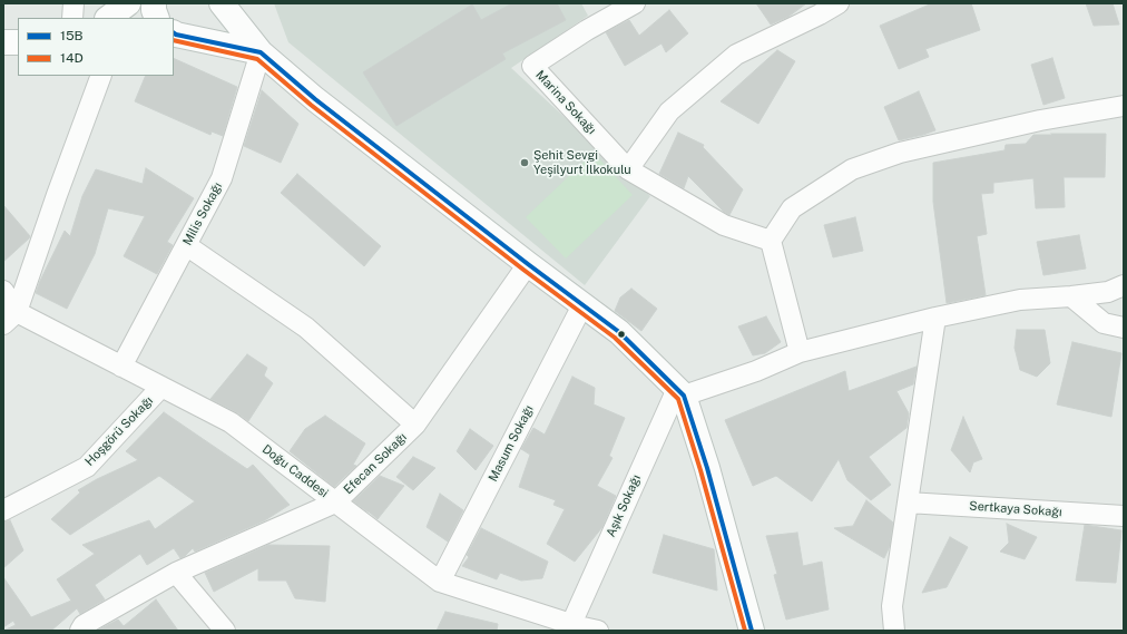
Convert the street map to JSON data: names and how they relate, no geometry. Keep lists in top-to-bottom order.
{
  "streets": {
    "street": [
      "Marina Sokağı",
      "Milis Sokağı",
      "Hoşgörü Sokağı",
      "Masum Sokağı",
      "Efecan Sokağı",
      "Doğu Caddesi",
      "Aşık Sokağı",
      "Sertkaya Sokağı"
    ]
  },
  "crossings": [
    ["Milis Sokağı", "Doğu Caddesi"],
    ["Hoşgörü Sokağı", "Doğu Caddesi"],
    ["Masum Sokağı", "Doğu Caddesi"],
    ["Efecan Sokağı", "Doğu Caddesi"],
    ["Doğu Caddesi", "Aşık Sokağı"]
  ],
  "places": ["Şehit Sevgi Yeşilyurt İlkokulu"],
  "lines": ["transit line 15B", "transit line 14D"],
  "legend": ["15B", "14D"]
}
